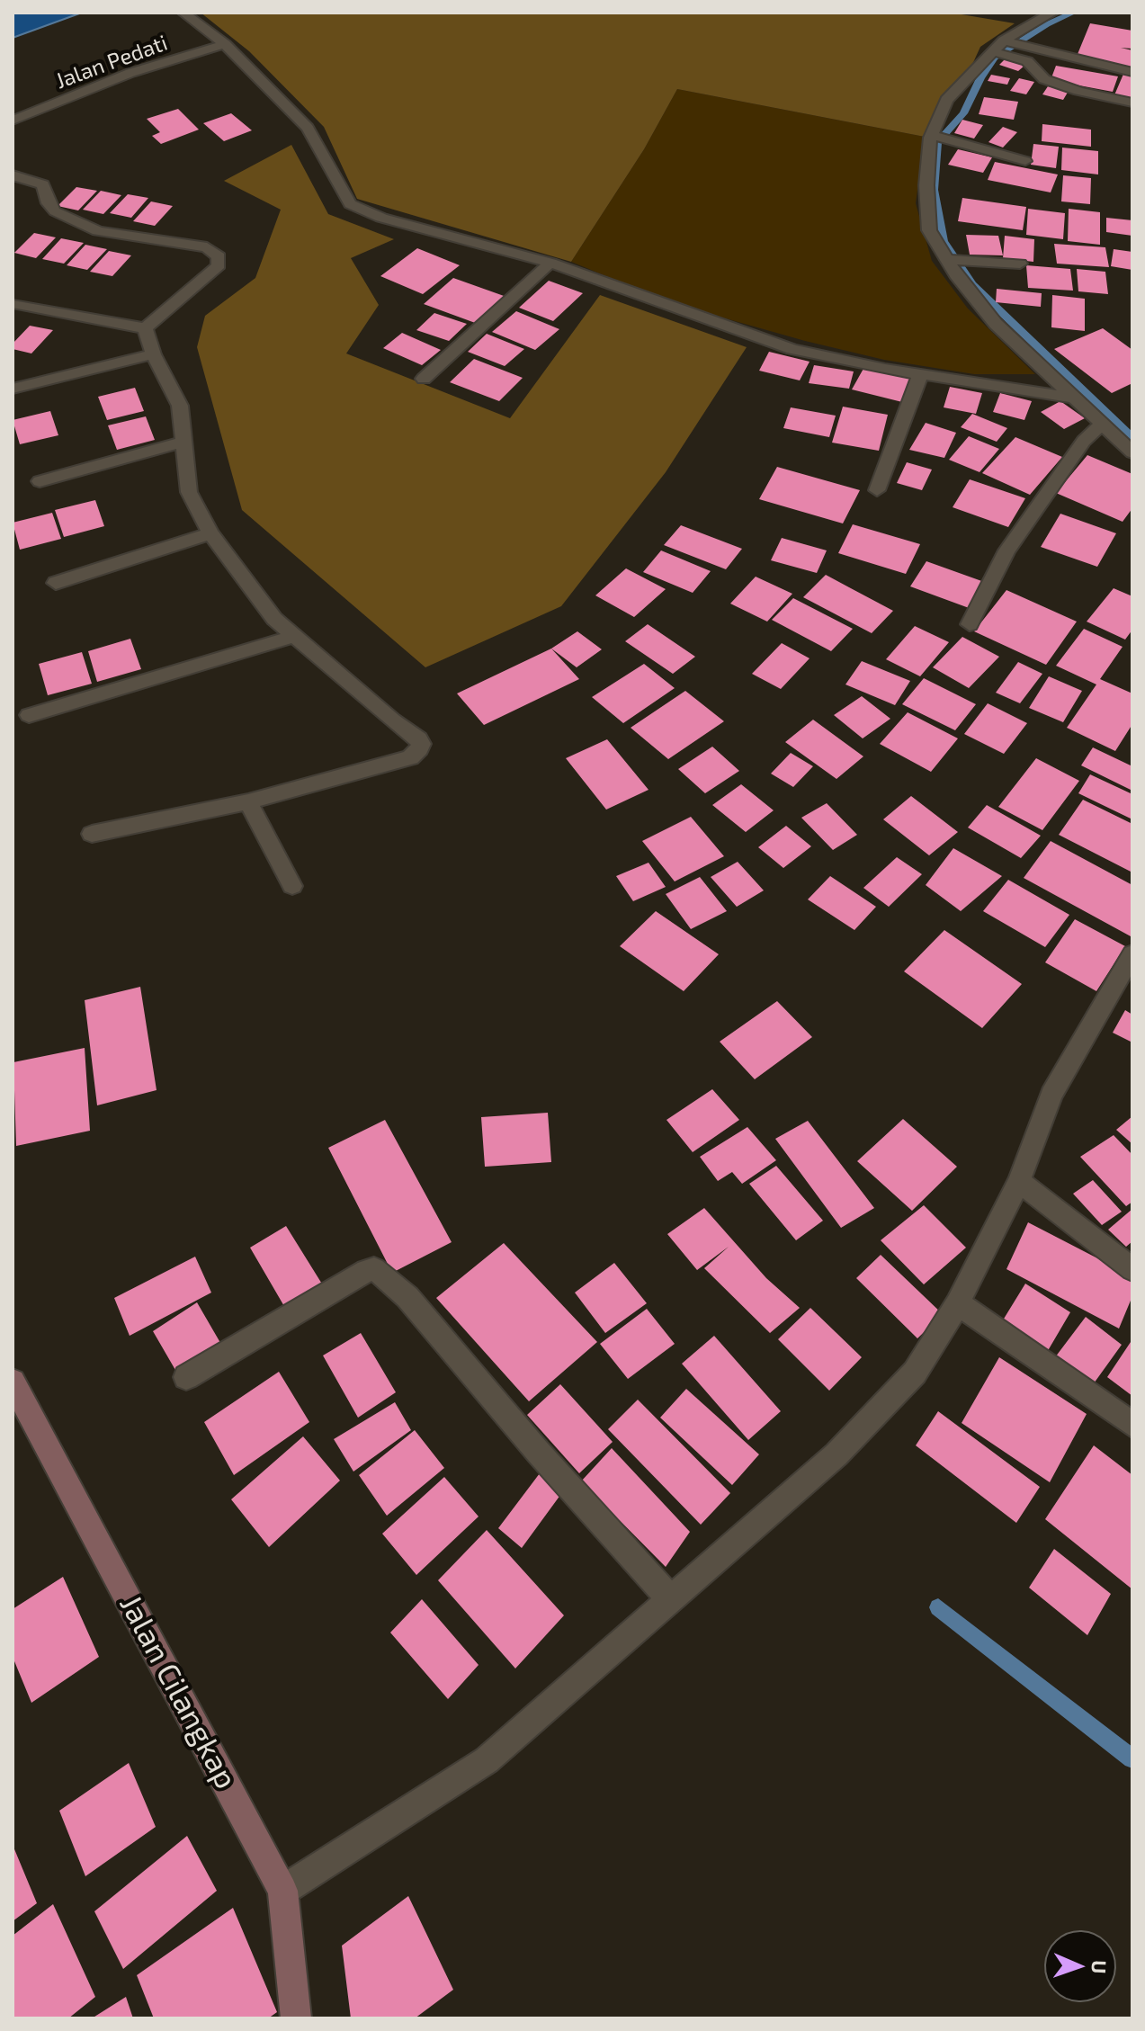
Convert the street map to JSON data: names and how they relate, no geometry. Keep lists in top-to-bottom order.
{
  "streets": {
    "street": ["Jalan Pedati", "Jalan Cilangkap"]
  },
  "north": "right"
}
